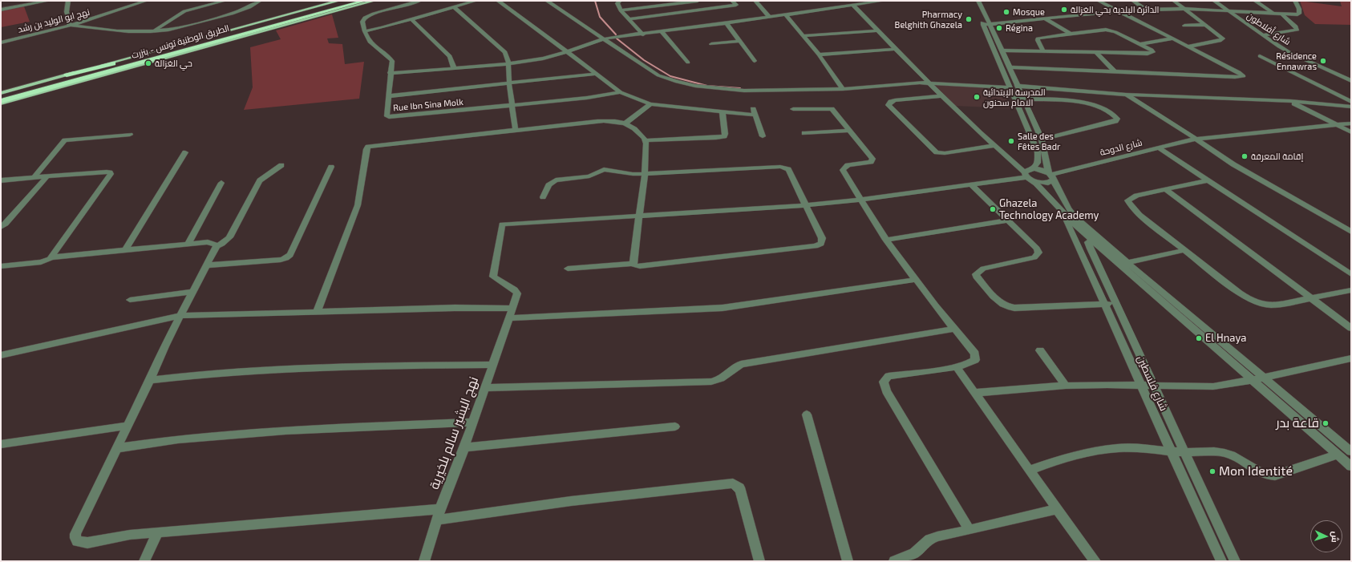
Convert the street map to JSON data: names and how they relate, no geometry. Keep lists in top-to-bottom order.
{
  "streets": {
    "highway": ["الطريق الوطنية تونس - بنزرت"],
    "street": [
      "نهج ابو الوليد بن رشد",
      "شارع أفلاطون",
      "Rue Ibn Sina Molk",
      "شارع الدوحة",
      "شارع فلسطين",
      "نهج البشير سالم بلخيرية"
    ]
  },
  "places": [
    "الدائرة البلدية بحي الغزالة",
    "Mosque",
    "Pharmacy Belghith Ghazela",
    "Régina",
    "Résidence Ennawras",
    "حي الغزالة",
    "المدرسة الإبتدائية الامام سحنون",
    "Salle des Fêtes Badr",
    "إقامة المعرفة",
    "Ghazela Technology Academy",
    "El Hnaya",
    "قاعة بدر",
    "Mon Identité"
  ],
  "north": "right"
}
